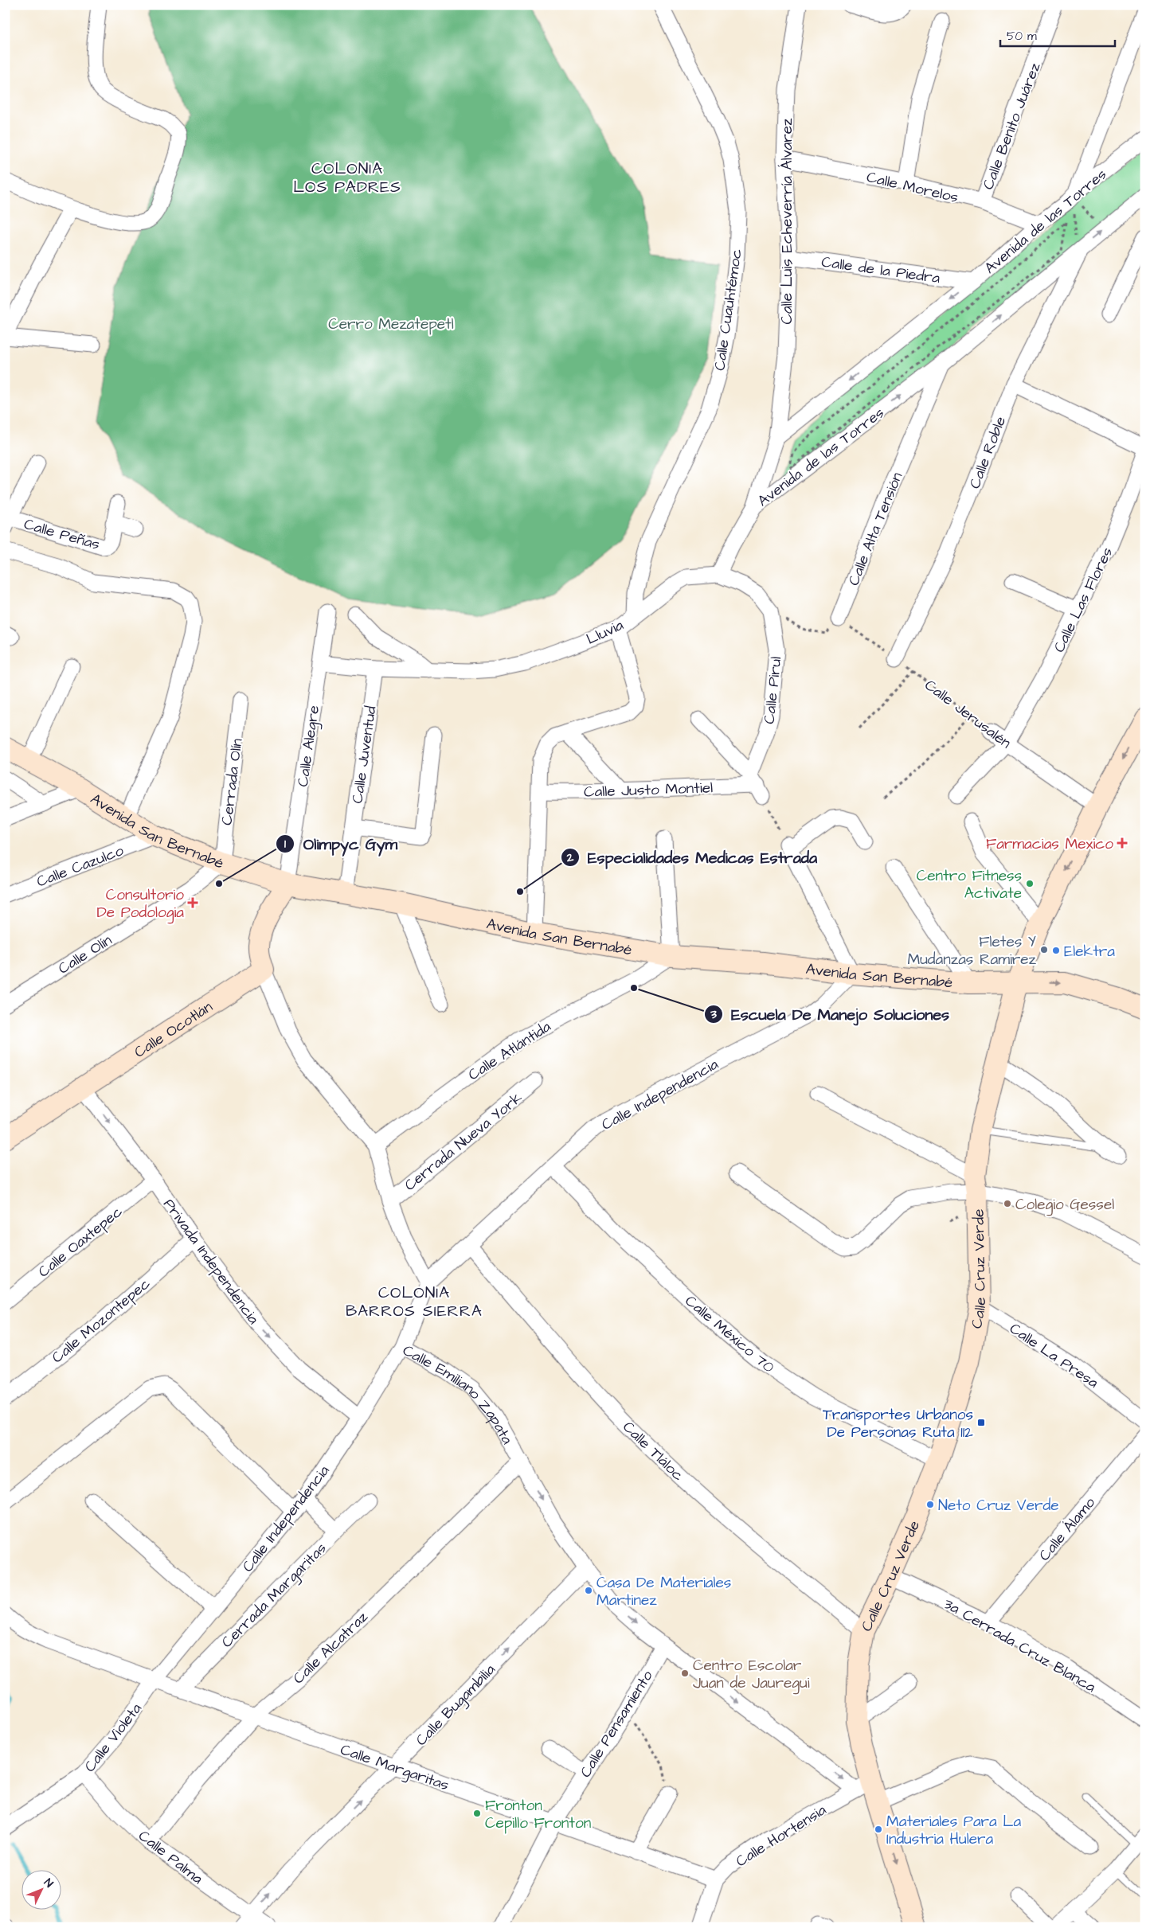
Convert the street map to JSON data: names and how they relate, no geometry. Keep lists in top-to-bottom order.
{
  "streets": {
    "street": [
      "Calle Benito Juárez",
      "Calle Morelos",
      "Avenida de las Torres",
      "Calle Luis Echeverría Álvarez",
      "Calle de la Piedra",
      "Calle Cuauhtémoc",
      "Calle Roble",
      "Calle Alta Tensión",
      "Calle Peñas",
      "Calle Las Flores",
      "Lluvia",
      "Calle Pirul",
      "Calle Jerusalén",
      "Calle Alegre",
      "Calle Juventud",
      "Cerrada Olín",
      "Calle Justo Montiel",
      "Avenida San Bernabé",
      "Calle Cazulco",
      "Calle Olín",
      "Calle Ocotlán",
      "Calle Atlántida",
      "Calle Independencia",
      "Cerrada Nueva York",
      "Calle Oaxtepec",
      "Privada Independencia",
      "Calle Cruz Verde",
      "Calle Mozontepec",
      "Calle México 70",
      "Calle La Presa",
      "Calle Emiliano Zapata",
      "Calle Tláloc",
      "Calle Álamo",
      "Cerrada Margaritas",
      "3a Cerrada Cruz Blanca",
      "Calle Alcatraz",
      "Calle Bugambilia",
      "Calle Pensamiento",
      "Calle Violeta",
      "Calle Margaritas",
      "Calle Hortensia",
      "Calle Palma"
    ]
  },
  "crossings": [
    ["Calle Benito Juárez", "Calle Morelos"],
    ["Calle Morelos", "Avenida de las Torres"],
    ["Calle Morelos", "Calle Luis Echeverría Álvarez"],
    ["Avenida de las Torres", "Calle Luis Echeverría Álvarez"],
    ["Avenida de las Torres", "Calle de la Piedra"],
    ["Avenida de las Torres", "Calle Roble"],
    ["Avenida de las Torres", "Calle Alta Tensión"],
    ["Calle Luis Echeverría Álvarez", "Calle de la Piedra"],
    ["Calle Cuauhtémoc", "Lluvia"],
    ["Calle Roble", "Calle Jerusalén"],
    ["Calle Alta Tensión", "Calle Jerusalén"],
    ["Calle Las Flores", "Calle Jerusalén"],
    ["Lluvia", "Calle Pirul"],
    ["Calle Pirul", "Calle Justo Montiel"],
    ["Calle Jerusalén", "Calle Cruz Verde"],
    ["Calle Alegre", "Avenida San Bernabé"],
    ["Calle Juventud", "Avenida San Bernabé"],
    ["Cerrada Olín", "Avenida San Bernabé"],
    ["Cerrada Olín", "Calle Olín"],
    ["Avenida San Bernabé", "Calle Cazulco"],
    ["Avenida San Bernabé", "Calle Olín"],
    ["Avenida San Bernabé", "Calle Atlántida"],
    ["Avenida San Bernabé", "Calle Independencia"],
    ["Avenida San Bernabé", "Calle Cruz Verde"],
    ["Calle Ocotlán", "Privada Independencia"],
    ["Calle Independencia", "Privada Independencia"],
    ["Calle Independencia", "Calle México 70"],
    ["Calle Independencia", "Calle Emiliano Zapata"],
    ["Calle Independencia", "Calle Tláloc"],
    ["Calle Independencia", "Calle Violeta"],
    ["Calle Independencia", "Calle Margaritas"],
    ["Calle Oaxtepec", "Privada Independencia"],
    ["Privada Independencia", "Calle Mozontepec"],
    ["Calle Cruz Verde", "Calle México 70"],
    ["Calle Cruz Verde", "Calle La Presa"],
    ["Calle Cruz Verde", "Calle Emiliano Zapata"],
    ["Calle Cruz Verde", "Calle Tláloc"],
    ["Calle Cruz Verde", "3a Cerrada Cruz Blanca"],
    ["Calle Cruz Verde", "Calle Hortensia"],
    ["Calle Emiliano Zapata", "Calle Alcatraz"],
    ["Calle Emiliano Zapata", "Calle Bugambilia"],
    ["Calle Emiliano Zapata", "Calle Pensamiento"],
    ["Calle Emiliano Zapata", "Calle Hortensia"],
    ["Calle Álamo", "3a Cerrada Cruz Blanca"],
    ["Cerrada Margaritas", "Calle Margaritas"],
    ["Calle Alcatraz", "Calle Margaritas"],
    ["Calle Alcatraz", "Calle Palma"],
    ["Calle Bugambilia", "Calle Margaritas"],
    ["Calle Bugambilia", "Calle Palma"],
    ["Calle Pensamiento", "Calle Margaritas"],
    ["Calle Violeta", "Calle Margaritas"],
    ["Calle Violeta", "Calle Palma"],
    ["Calle Margaritas", "Calle Hortensia"]
  ],
  "one_way": ["Privada Independencia", "Calle Emiliano Zapata", "Calle Bugambilia"],
  "districts": ["COLONIA LOS PADRES", "COLONIA BARROS SIERRA"],
  "parks": ["Cerro Mezatepetl"],
  "places": {
    "health": ["Farmacias Mexico", "Consultorio De Podologia"],
    "other": [
      "Olimpyc Gym",
      "Centro Fitness Activate",
      "Especialidades Medicas Estrada",
      "Fletes Y Mudanzas Ramirez",
      "Elektra",
      "Escuela De Manejo Soluciones",
      "Colegio Gessel",
      "Neto Cruz Verde",
      "Casa De Materiales Martinez",
      "Centro Escolar Juan de Jauregui",
      "Fronton Cepillo Fronton",
      "Materiales Para La Industria Hulera"
    ],
    "transit": ["Transportes Urbanos De Personas Ruta 112"]
  },
  "scale_bar": "50 m",
  "north": "top right"
}
